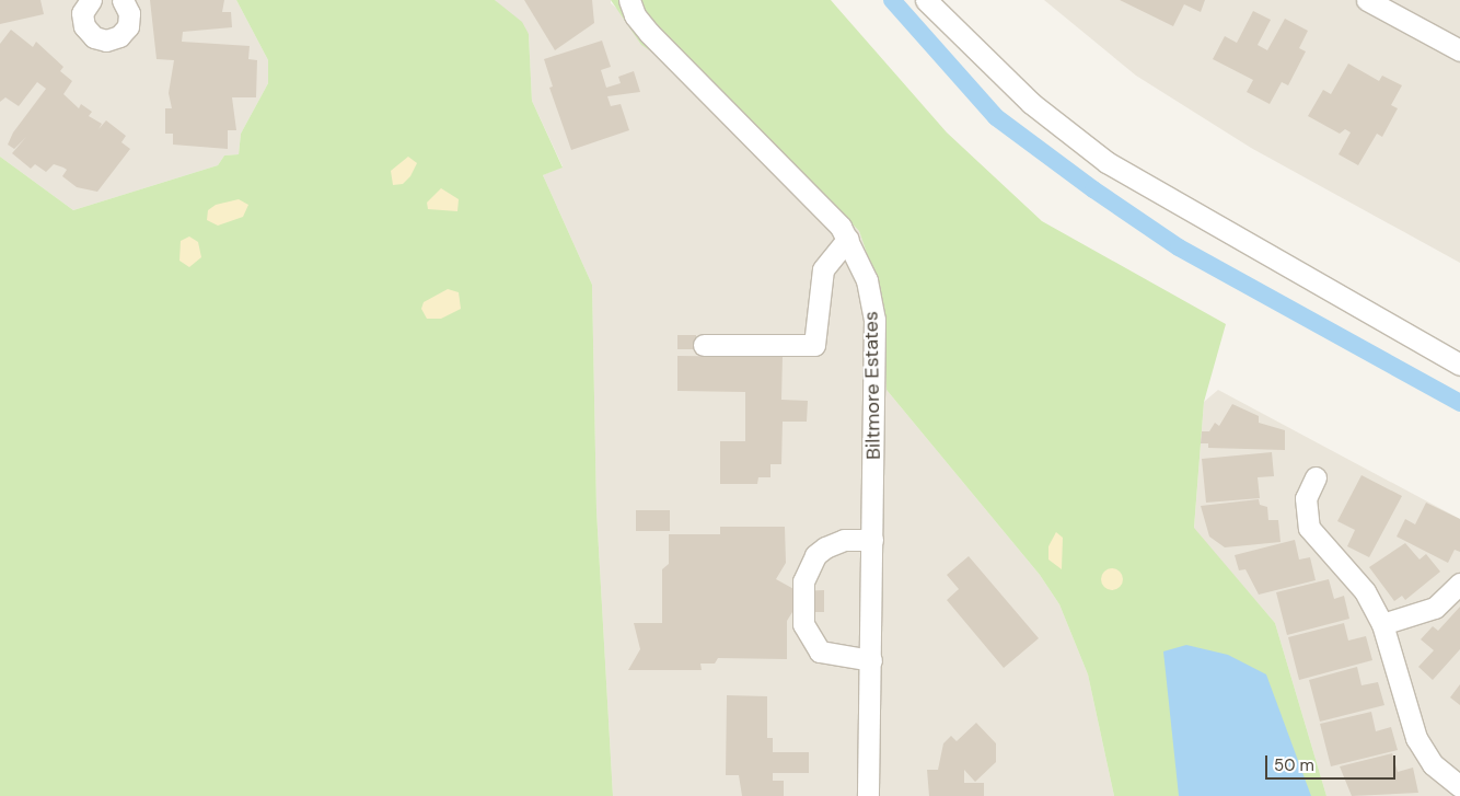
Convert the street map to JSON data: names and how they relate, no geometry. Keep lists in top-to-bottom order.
{
  "streets": {
    "street": ["Biltmore Estates"]
  },
  "scale_bar": "50 m"
}
